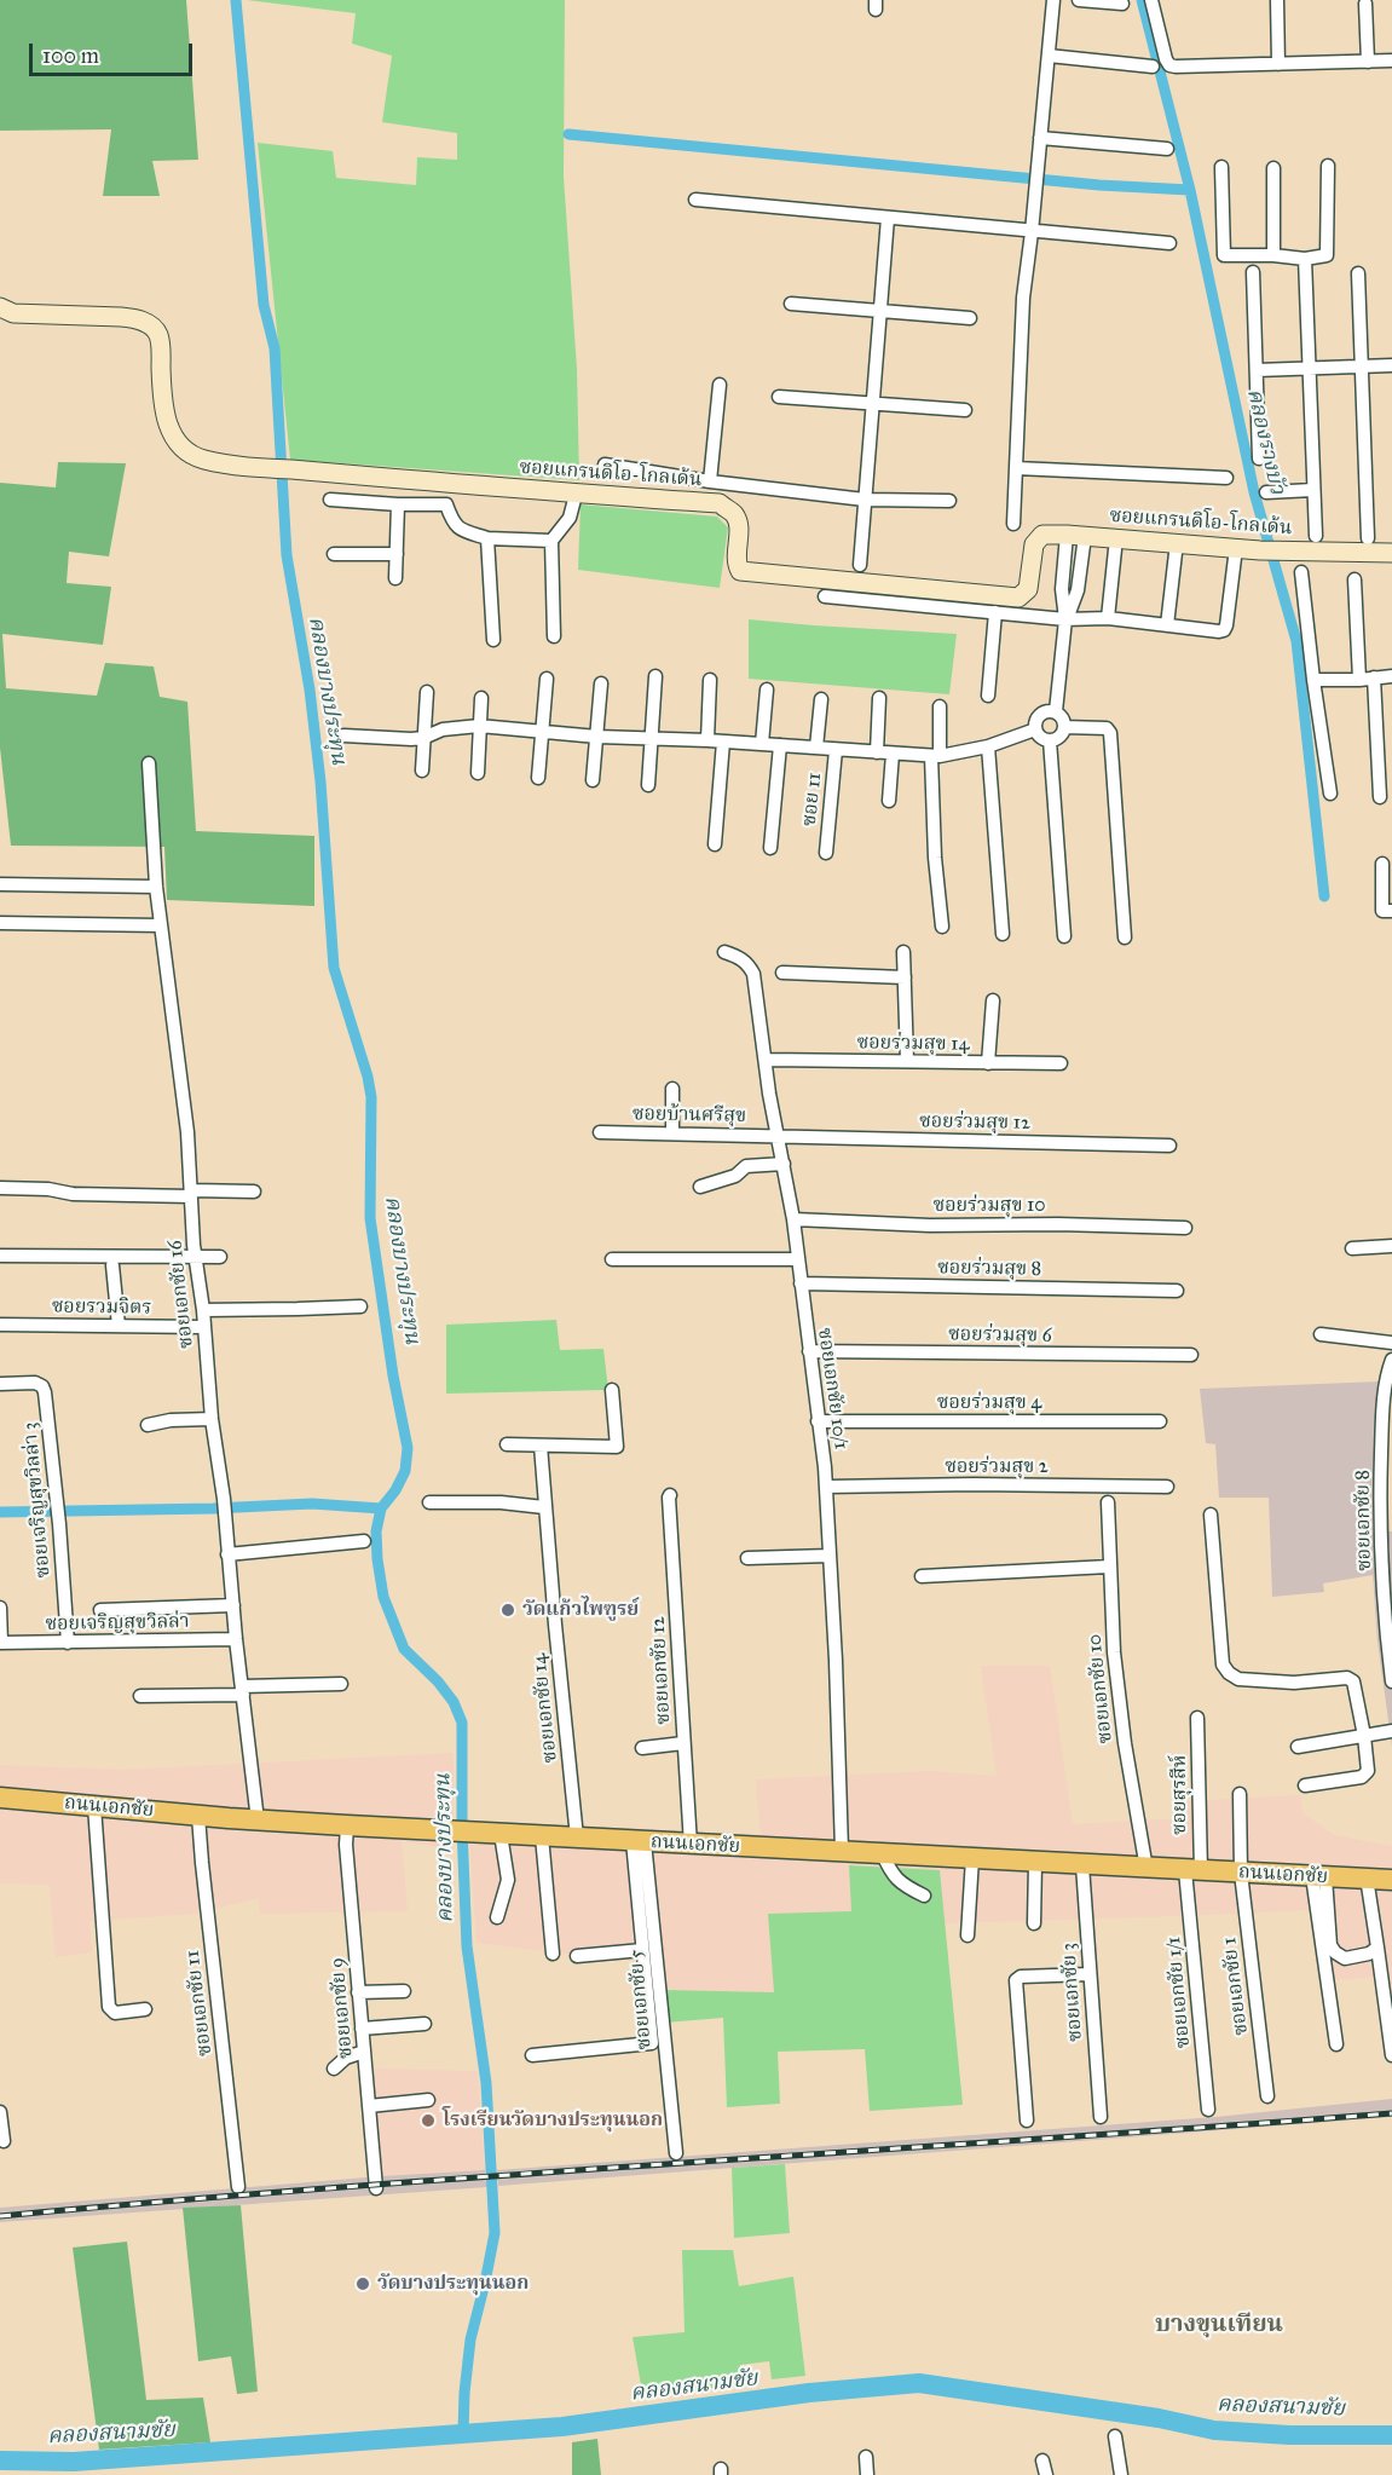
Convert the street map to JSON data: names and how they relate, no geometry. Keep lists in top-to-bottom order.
{
  "streets": {
    "main road": ["ถนนเอกชัย"],
    "street": [
      "ซอยแกรนดิโอ-โกลเด้น",
      "ซอย 11",
      "ซอยร่วมสุข 14",
      "ซอยบ้านศรีสุข",
      "ซอยร่วมสุข 12",
      "ซอยร่วมสุข 10",
      "ซอยร่วมสุข 8",
      "ซอยเอกชัย 16",
      "ซอยรวมจิตร",
      "ซอยร่วมสุข 6",
      "ซอยเอกชัย 10/1",
      "ซอยร่วมสุข 4",
      "ซอยร่วมสุข 2",
      "ซอยเจริญสุขวิลล่า 3",
      "ซอยเอกชัย 8",
      "ซอยเจริญสุขวิลล่า",
      "ซอยเอกชัย 12",
      "ซอยเอกชัย 10",
      "ซอยเอกชัย 14",
      "ซอยสุรสีห์",
      "ซอยเอกชัย 1",
      "ซอยเอกชัย 3",
      "ซอยเอกชัย 1/1",
      "ซอยเอกชัย 5",
      "ซอยเอกชัย 11",
      "ซอยเอกชัย 9"
    ]
  },
  "crossings": [
    ["ซอยร่วมสุข 14", "ซอยเอกชัย 10/1"],
    ["ซอยบ้านศรีสุข", "ซอยร่วมสุข 12"],
    ["ซอยบ้านศรีสุข", "ซอยเอกชัย 10/1"],
    ["ซอยร่วมสุข 12", "ซอยเอกชัย 10/1"],
    ["ซอยร่วมสุข 10", "ซอยเอกชัย 10/1"],
    ["ซอยร่วมสุข 8", "ซอยเอกชัย 10/1"],
    ["ซอยเอกชัย 16", "ซอยรวมจิตร"],
    ["ซอยเอกชัย 16", "ซอยเจริญสุขวิลล่า"],
    ["ซอยเอกชัย 16", "ถนนเอกชัย"],
    ["ซอยร่วมสุข 6", "ซอยเอกชัย 10/1"],
    ["ซอยเอกชัย 10/1", "ซอยร่วมสุข 4"],
    ["ซอยเอกชัย 10/1", "ซอยร่วมสุข 2"],
    ["ซอยเอกชัย 10/1", "ถนนเอกชัย"],
    ["ซอยเจริญสุขวิลล่า 3", "ซอยเจริญสุขวิลล่า"],
    ["ซอยเอกชัย 12", "ถนนเอกชัย"],
    ["ซอยเอกชัย 10", "ถนนเอกชัย"],
    ["ซอยเอกชัย 14", "ถนนเอกชัย"],
    ["ซอยสุรสีห์", "ถนนเอกชัย"],
    ["ซอยสุรสีห์", "ซอยเอกชัย 1/1"],
    ["ถนนเอกชัย", "ซอยเอกชัย 1"],
    ["ถนนเอกชัย", "ซอยเอกชัย 3"],
    ["ถนนเอกชัย", "ซอยเอกชัย 1/1"],
    ["ถนนเอกชัย", "ซอยเอกชัย 5"],
    ["ถนนเอกชัย", "ซอยเอกชัย 11"],
    ["ถนนเอกชัย", "ซอยเอกชัย 9"]
  ],
  "districts": ["บางขุนเทียน"],
  "water": ["คลองรางบัว", "คลองบางประทุน", "คลองสนามชัย"],
  "places": ["วัดแก้วไพฑูรย์", "โรงเรียนวัดบางประทุนนอก", "วัดบางประทุนนอก"],
  "scale_bar": "100 m"
}
